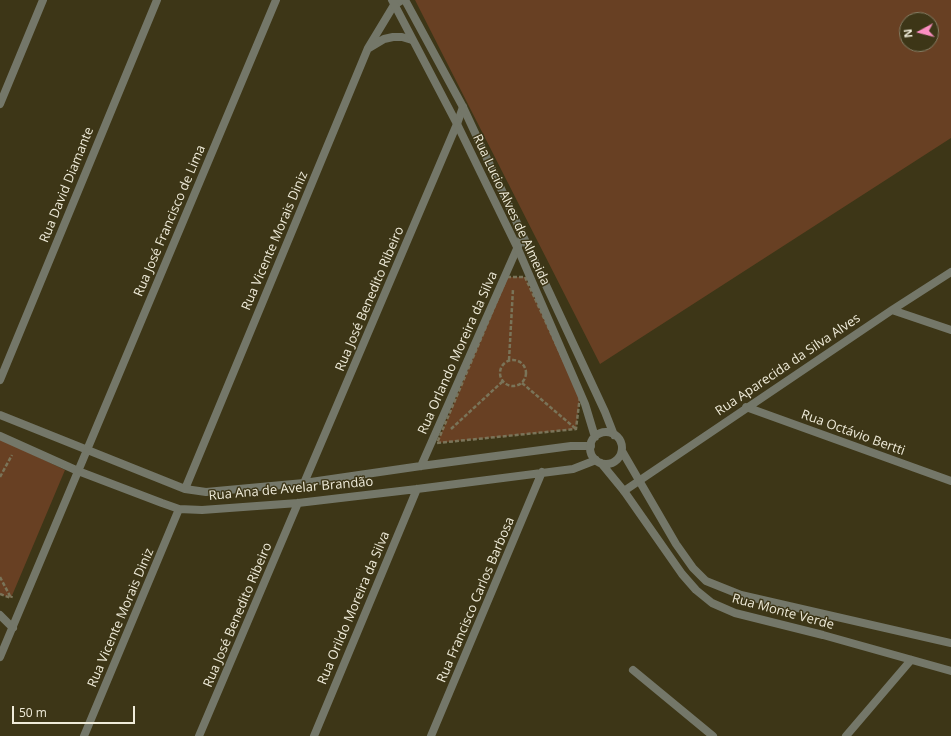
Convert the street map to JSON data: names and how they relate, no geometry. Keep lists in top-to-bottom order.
{
  "streets": {
    "street": [
      "Rua David Diamante",
      "Rua Lucio Alves de Almeida",
      "Rua José Francisco de Lima",
      "Rua Vicente Morais Diniz",
      "Rua José Benedito Ribeiro",
      "Rua Orlando Moreira da Silva",
      "Rua Aparecida da Silva Alves",
      "Rua Octávio Bertti",
      "Rua Ana de Avelar Brandão",
      "Rua Francisco Carlos Barbosa",
      "Rua Orildo Moreira da Silva",
      "Rua Monte Verde"
    ]
  },
  "crossings": [
    ["Rua Lucio Alves de Almeida", "Rua Vicente Morais Diniz"],
    ["Rua Lucio Alves de Almeida", "Rua José Benedito Ribeiro"],
    ["Rua Lucio Alves de Almeida", "Rua Orlando Moreira da Silva"],
    ["Rua Lucio Alves de Almeida", "Rua Ana de Avelar Brandão"],
    ["Rua Lucio Alves de Almeida", "Rua Monte Verde"],
    ["Rua José Francisco de Lima", "Rua Ana de Avelar Brandão"],
    ["Rua Vicente Morais Diniz", "Rua Ana de Avelar Brandão"],
    ["Rua José Benedito Ribeiro", "Rua Ana de Avelar Brandão"],
    ["Rua Orlando Moreira da Silva", "Rua Ana de Avelar Brandão"],
    ["Rua Aparecida da Silva Alves", "Rua Octávio Bertti"],
    ["Rua Aparecida da Silva Alves", "Rua Monte Verde"],
    ["Rua Ana de Avelar Brandão", "Rua Francisco Carlos Barbosa"],
    ["Rua Ana de Avelar Brandão", "Rua Orildo Moreira da Silva"],
    ["Rua Ana de Avelar Brandão", "Rua Monte Verde"]
  ],
  "scale_bar": "50 m",
  "north": "left"
}
